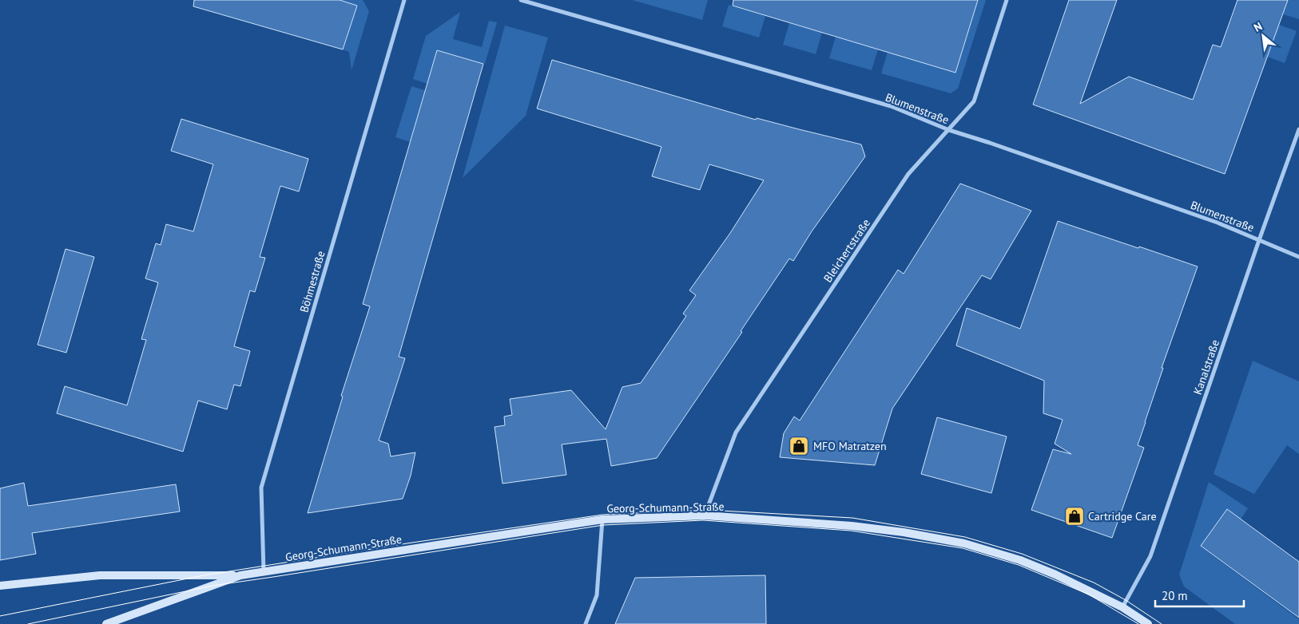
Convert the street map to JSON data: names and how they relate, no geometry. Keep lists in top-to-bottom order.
{
  "streets": {
    "main road": ["Georg-Schumann-Straße"],
    "street": [
      "Blumenstraße",
      "Bleichertstraße",
      "Böhmestraße",
      "Kanalstraße"
    ]
  },
  "crossings": [
    ["Blumenstraße", "Bleichertstraße"],
    ["Blumenstraße", "Kanalstraße"],
    ["Bleichertstraße", "Georg-Schumann-Straße"],
    ["Böhmestraße", "Georg-Schumann-Straße"],
    ["Kanalstraße", "Georg-Schumann-Straße"]
  ],
  "places": {
    "shop": ["MFO Matratzen", "Cartridge Care"]
  },
  "scale_bar": "20 m",
  "north": "top left"
}
